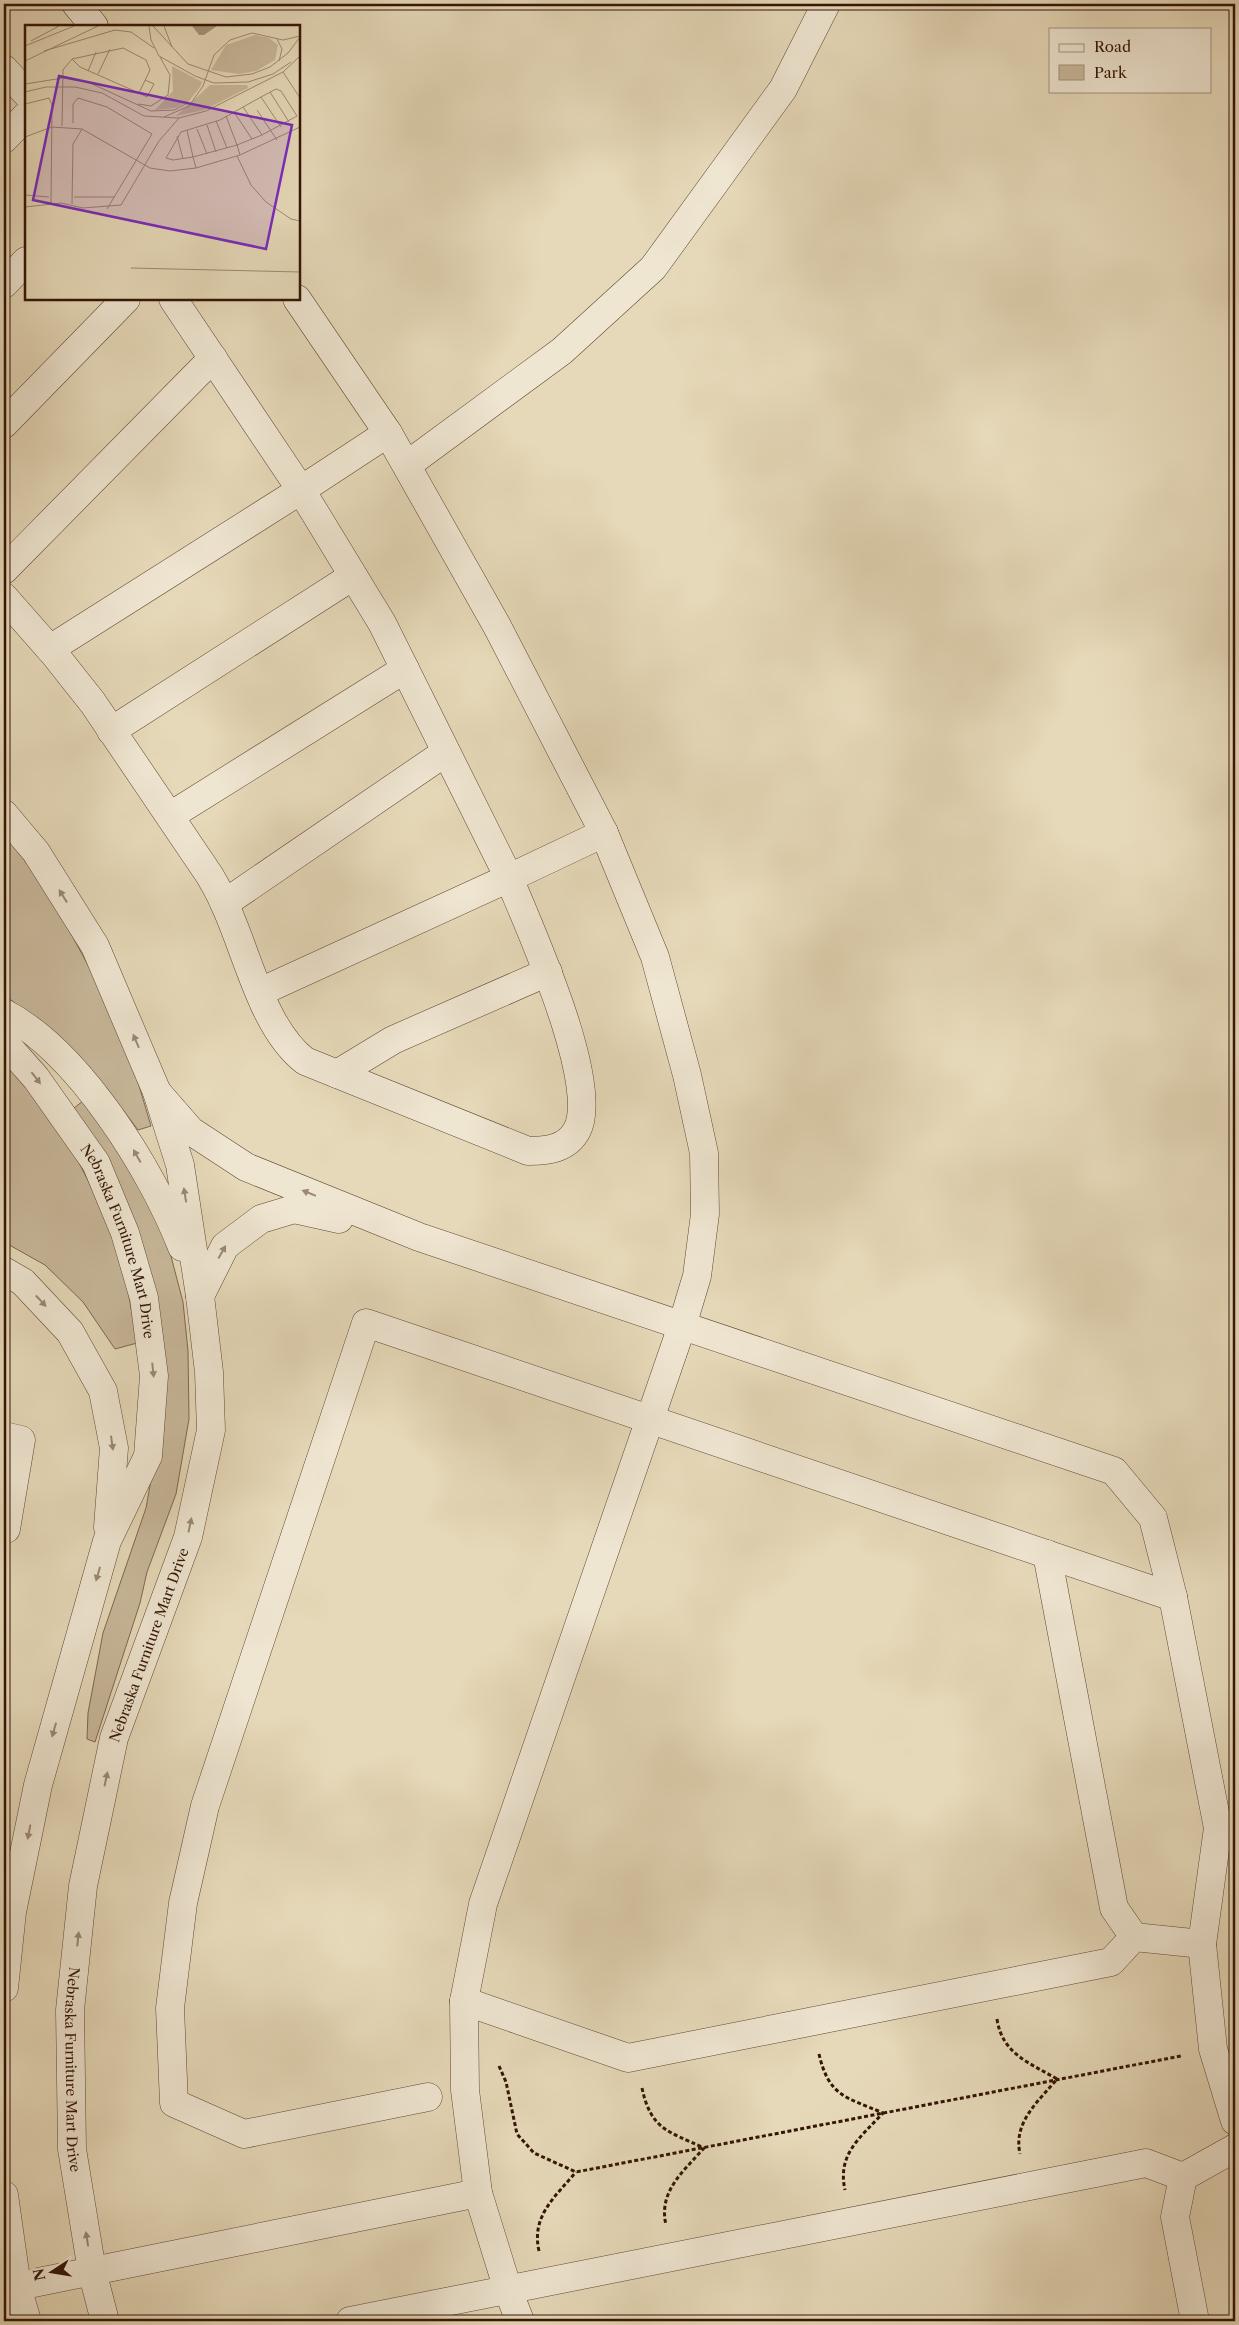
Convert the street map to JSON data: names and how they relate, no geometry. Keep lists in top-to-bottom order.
{
  "streets": {
    "street": ["Nebraska Furniture Mart Drive"]
  },
  "legend": ["Road", "Park"],
  "north": "left"
}
